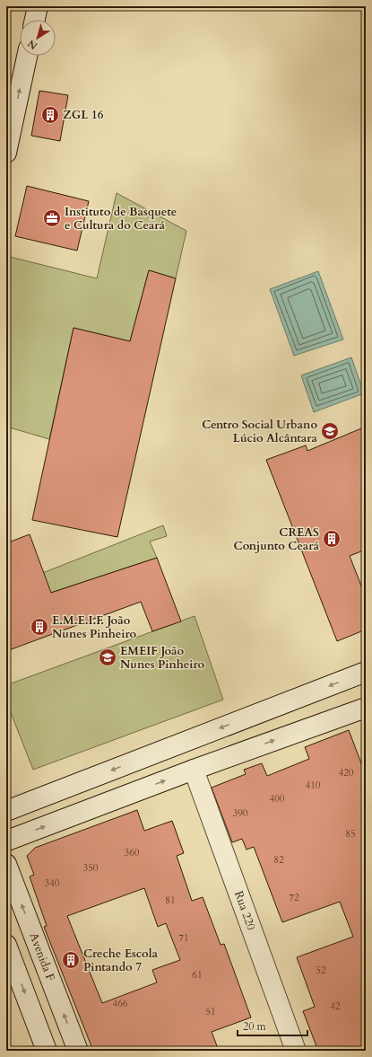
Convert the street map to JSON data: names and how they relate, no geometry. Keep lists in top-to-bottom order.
{
  "streets": {
    "street": ["Rua 220", "Avenida F"]
  },
  "places": {
    "building": [
      "ZGL 16",
      "CREAS Conjunto Ceará",
      "E.M.E.I.F. João Nunes Pinheiro",
      "Creche Escola Pintando 7"
    ],
    "office": ["Instituto de Basquete e Cultura do Ceará"],
    "school or university": ["Centro Social Urbano Lúcio Alcântara", "EMEIF João Nunes Pinheiro"]
  },
  "house_numbers": [
    "420",
    "410",
    "400",
    "390",
    "85",
    "360",
    "82",
    "350",
    "340",
    "72",
    "81",
    "71",
    "52",
    "61",
    "466",
    "42",
    "51"
  ],
  "scale_bar": "20 m",
  "north": "bottom left"
}
